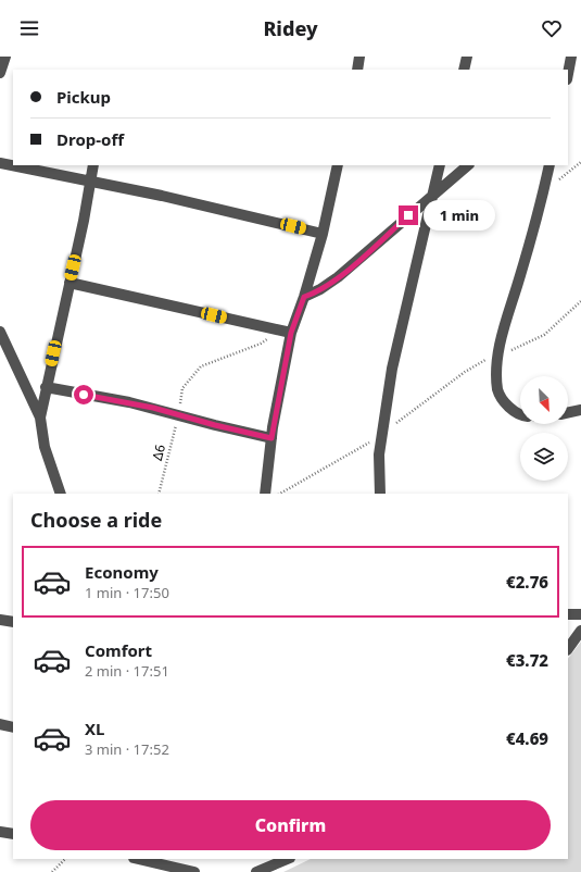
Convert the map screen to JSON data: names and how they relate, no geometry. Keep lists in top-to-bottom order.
{
  "streets": {
    "path": ["Δ6"]
  },
  "north": "bottom right",
  "page": {
    "header": "Ridey",
    "banner": ["Pickup", "Drop-off"],
    "bubble": "1 min",
    "heading": "Choose a ride",
    "list": [
      {
        "name": "Economy",
        "note": "1 min · 17:50",
        "value": "€2.76"
      },
      {
        "name": "Comfort",
        "note": "2 min · 17:51",
        "value": "€3.72"
      },
      {
        "name": "XL",
        "note": "3 min · 17:52",
        "value": "€4.69"
      }
    ],
    "buttons": "Confirm"
  }
}
